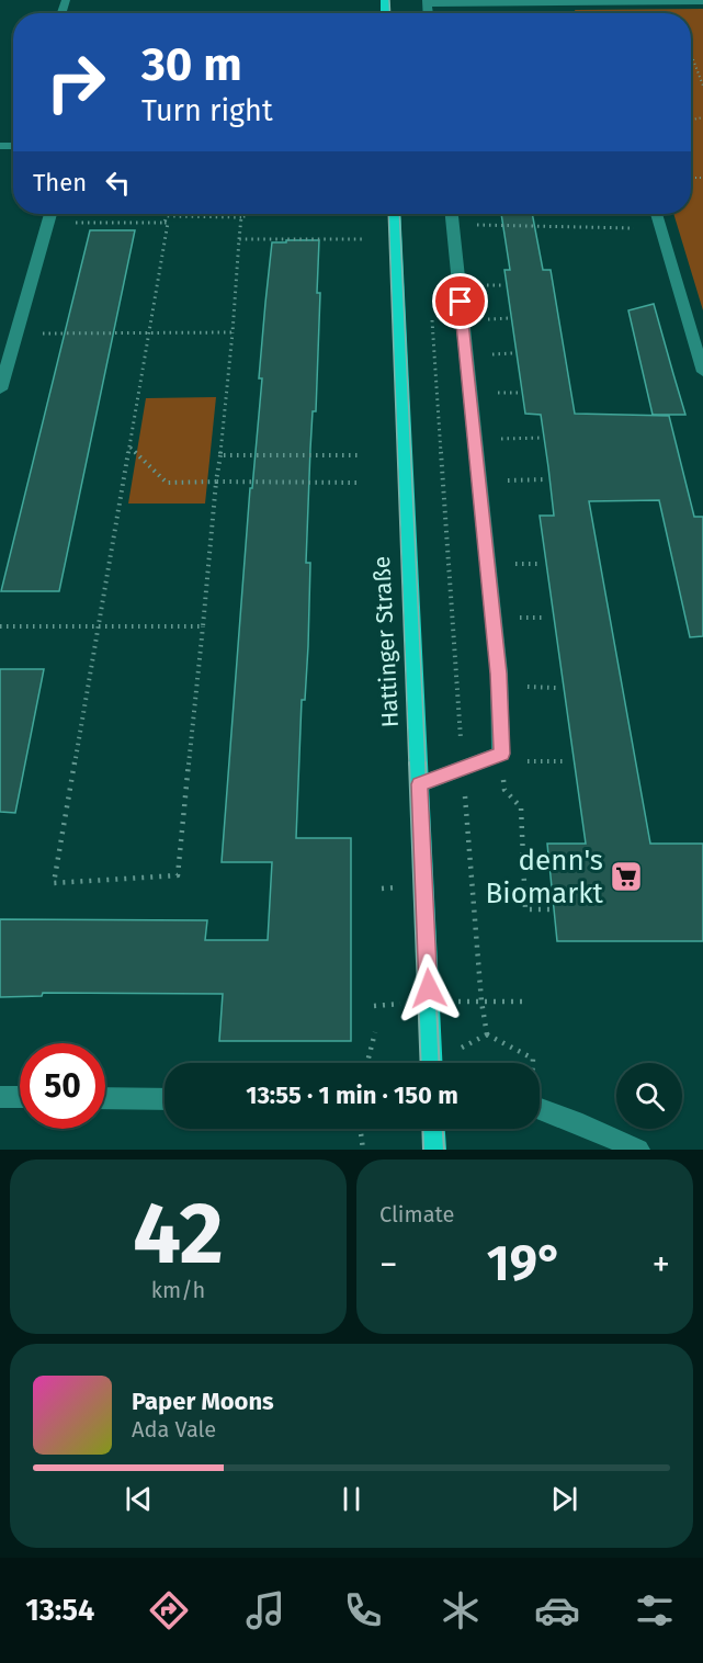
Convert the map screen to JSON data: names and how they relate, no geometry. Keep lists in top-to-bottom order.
{
  "streets": {
    "main road": ["Hattinger Straße"]
  },
  "places": {
    "supermarket": ["denn's Biomarkt"]
  },
  "page": {
    "turn": ["30 m", "Turn right"],
    "then": "Then",
    "limit": "50",
    "trip": "13:55 · 1 min · 150 m",
    "tile": [
      ["42", "km/h"],
      "Climate"
    ],
    "heat": ["−", "19°", "+"],
    "song": ["Paper Moons", "Ada Vale"],
    "tabs": "13:54"
  }
}
